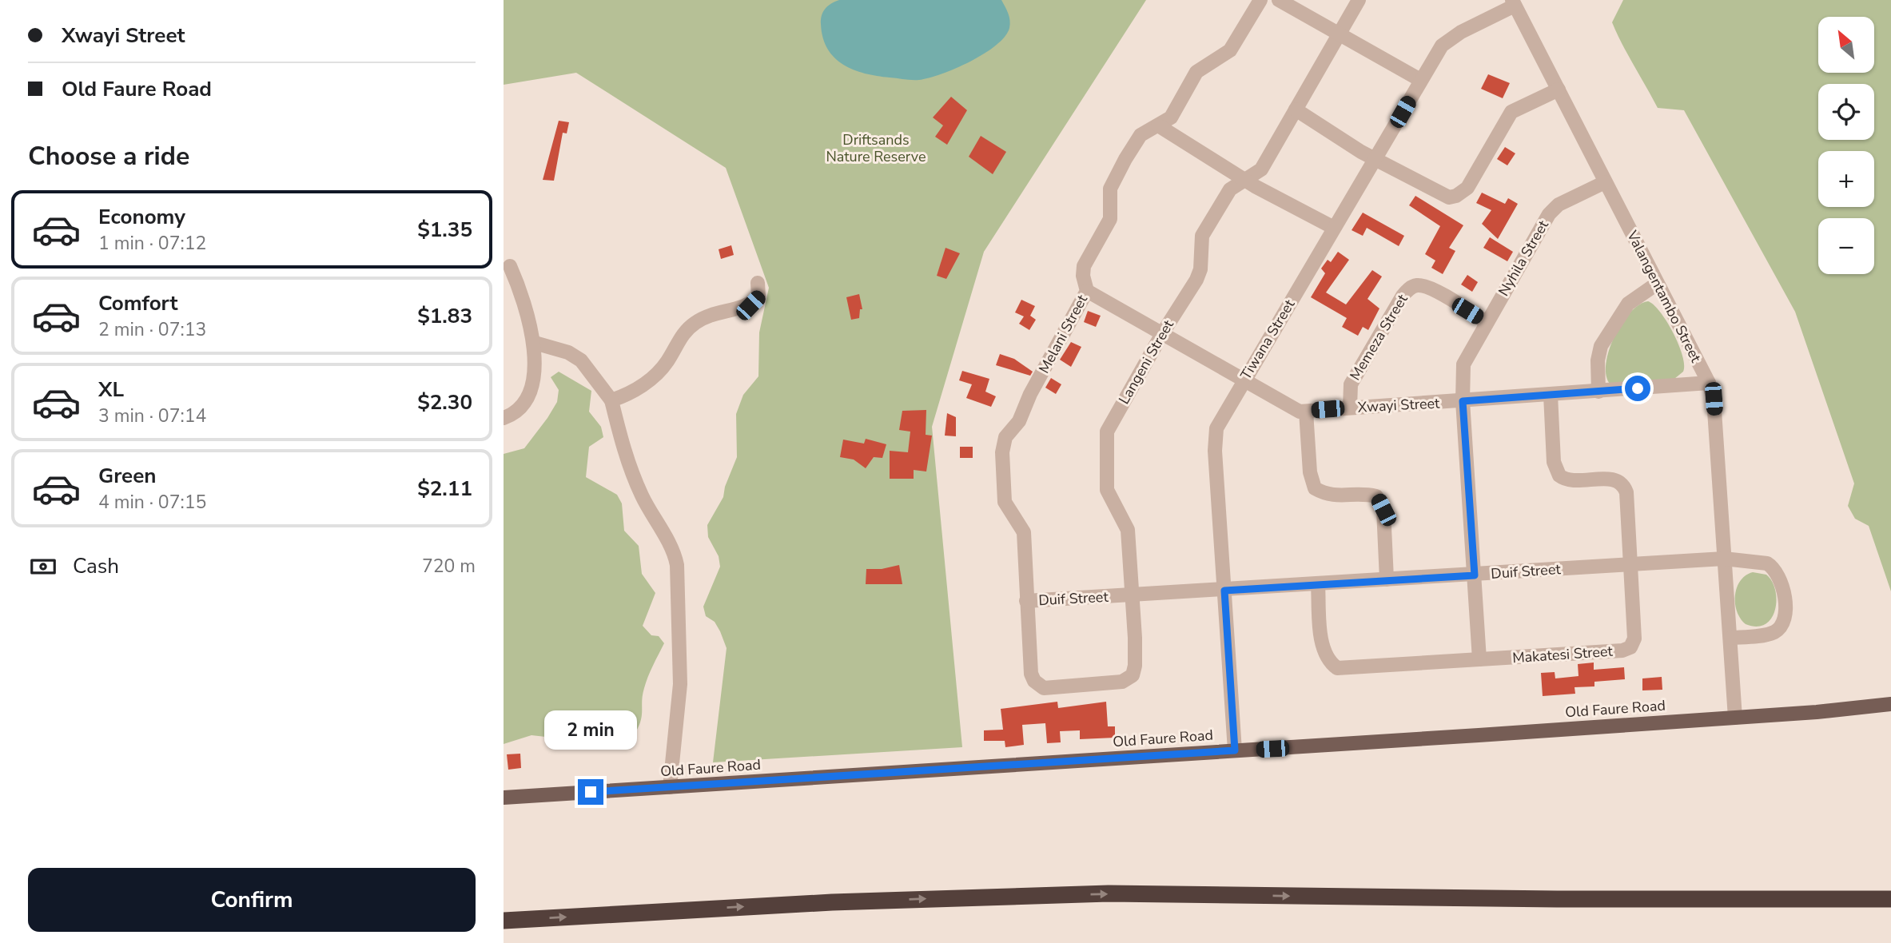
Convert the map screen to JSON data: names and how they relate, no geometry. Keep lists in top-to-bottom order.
{
  "streets": {
    "main road": ["Old Faure Road"],
    "street": [
      "Nyhila Street",
      "Valangentambo Street",
      "Melani Street",
      "Memeza Street",
      "Tiwana Street",
      "Langeni Street",
      "Xwayi Street",
      "Duif Street",
      "Makatesi Street"
    ]
  },
  "crossings": [
    ["Nyhila Street", "Valangentambo Street"],
    ["Nyhila Street", "Memeza Street"],
    ["Nyhila Street", "Xwayi Street"],
    ["Nyhila Street", "Duif Street"],
    ["Nyhila Street", "Makatesi Street"],
    ["Valangentambo Street", "Tiwana Street"],
    ["Valangentambo Street", "Xwayi Street"],
    ["Valangentambo Street", "Duif Street"],
    ["Valangentambo Street", "Old Faure Road"],
    ["Melani Street", "Langeni Street"],
    ["Melani Street", "Xwayi Street"],
    ["Melani Street", "Duif Street"],
    ["Memeza Street", "Xwayi Street"],
    ["Tiwana Street", "Xwayi Street"],
    ["Tiwana Street", "Duif Street"],
    ["Tiwana Street", "Old Faure Road"],
    ["Langeni Street", "Xwayi Street"],
    ["Langeni Street", "Duif Street"],
    ["Xwayi Street", "Makatesi Street"],
    ["Duif Street", "Makatesi Street"]
  ],
  "parks": ["Driftsands Nature Reserve"],
  "north": "top left",
  "page": {
    "banner": ["Xwayi Street", "Old Faure Road"],
    "map_buttons": ["+", "−"],
    "heading": "Choose a ride",
    "list": [
      {
        "name": "Economy",
        "note": "1 min · 07:12",
        "value": "$1.35"
      },
      {
        "name": "Comfort",
        "note": "2 min · 07:13",
        "value": "$1.83"
      },
      {
        "name": "XL",
        "note": "3 min · 07:14",
        "value": "$2.30"
      },
      {
        "name": "Green",
        "note": "4 min · 07:15",
        "value": "$2.11"
      }
    ],
    "pay": ["Cash", "720 m"],
    "bubble": "2 min",
    "buttons": "Confirm"
  }
}
